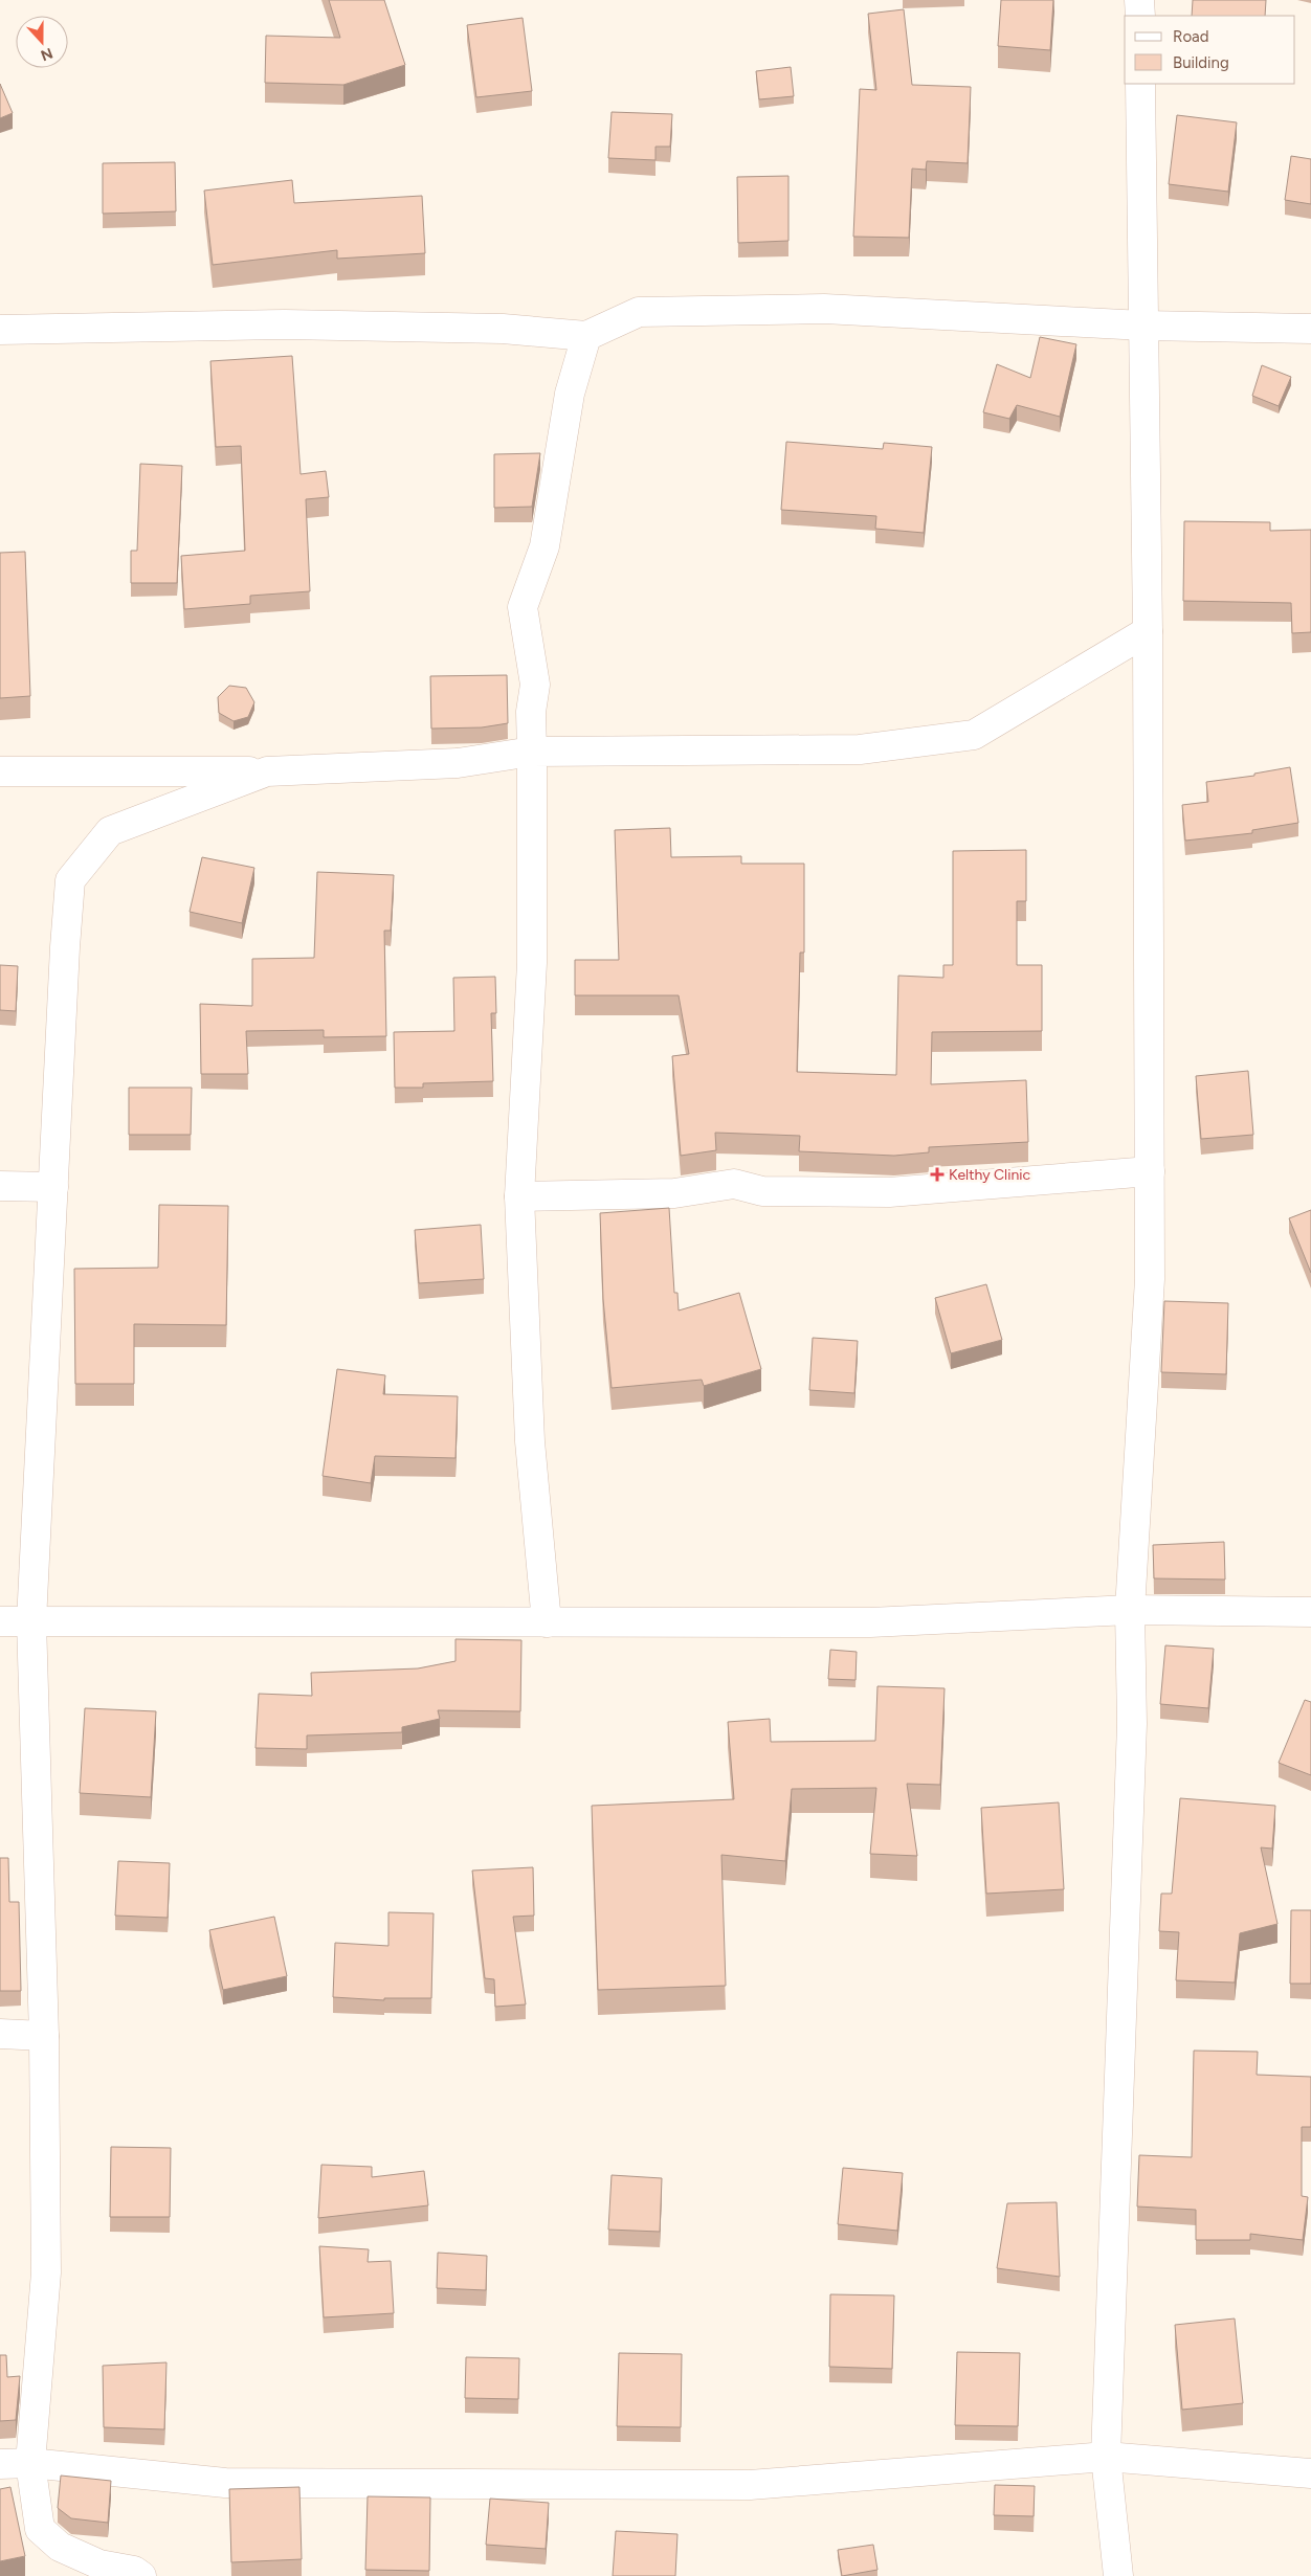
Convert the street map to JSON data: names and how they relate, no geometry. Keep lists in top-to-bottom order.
{
  "places": {
    "health": ["Kelthy Clinic"]
  },
  "legend": ["Road", "Building"],
  "north": "bottom"
}
